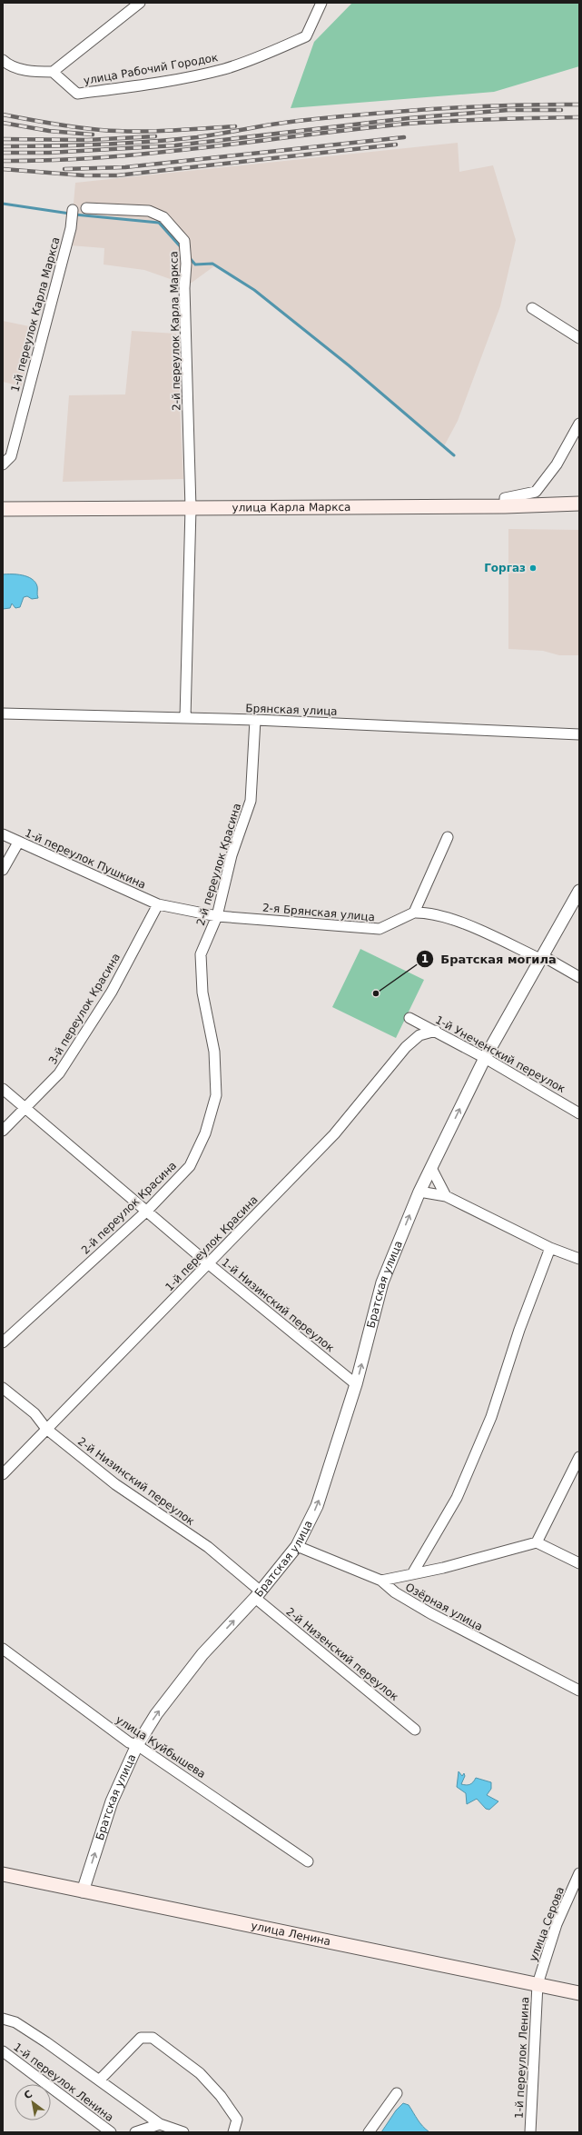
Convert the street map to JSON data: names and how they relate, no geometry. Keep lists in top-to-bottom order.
{
  "streets": {
    "main road": ["улица Карла Маркса", "улица Ленина"],
    "street": [
      "улица Рабочий Городок",
      "1-й переулок Карла Маркса",
      "2-й переулок Карла Маркса",
      "Брянская улица",
      "1-й переулок Пушкина",
      "2-й переулок Красина",
      "2-я Брянская улица",
      "3-й переулок Красина",
      "1-й Унеченский переулок",
      "1-й переулок Красина",
      "Братская улица",
      "1-й Низинский переулок",
      "2-й Низинский переулок",
      "Озёрная улица",
      "2-й Низенский переулок",
      "улица Куйбышева",
      "улица Серова",
      "1-й переулок Ленина"
    ]
  },
  "crossings": [
    ["2-й переулок Карла Маркса", "улица Карла Маркса"],
    ["2-й переулок Карла Маркса", "Брянская улица"],
    ["Брянская улица", "2-й переулок Красина"],
    ["1-й переулок Пушкина", "2-й переулок Красина"],
    ["1-й переулок Пушкина", "2-я Брянская улица"],
    ["1-й переулок Пушкина", "3-й переулок Красина"],
    ["2-й переулок Красина", "2-я Брянская улица"],
    ["2-й переулок Красина", "1-й Низинский переулок"],
    ["2-я Брянская улица", "Братская улица"],
    ["3-й переулок Красина", "1-й Низинский переулок"],
    ["1-й Унеченский переулок", "1-й переулок Красина"],
    ["1-й Унеченский переулок", "Братская улица"],
    ["1-й переулок Красина", "1-й Низинский переулок"],
    ["1-й переулок Красина", "2-й Низинский переулок"],
    ["Братская улица", "1-й Низинский переулок"],
    ["Братская улица", "2-й Низинский переулок"],
    ["Братская улица", "Озёрная улица"],
    ["Братская улица", "2-й Низенский переулок"],
    ["Братская улица", "улица Куйбышева"],
    ["Братская улица", "улица Ленина"],
    ["2-й Низинский переулок", "2-й Низенский переулок"],
    ["улица Серова", "улица Ленина"],
    ["улица Серова", "1-й переулок Ленина"],
    ["улица Ленина", "1-й переулок Ленина"]
  ],
  "one_way": ["Братская улица"],
  "places": ["Горгаз", "Братская могила"],
  "north": "top left"
}
